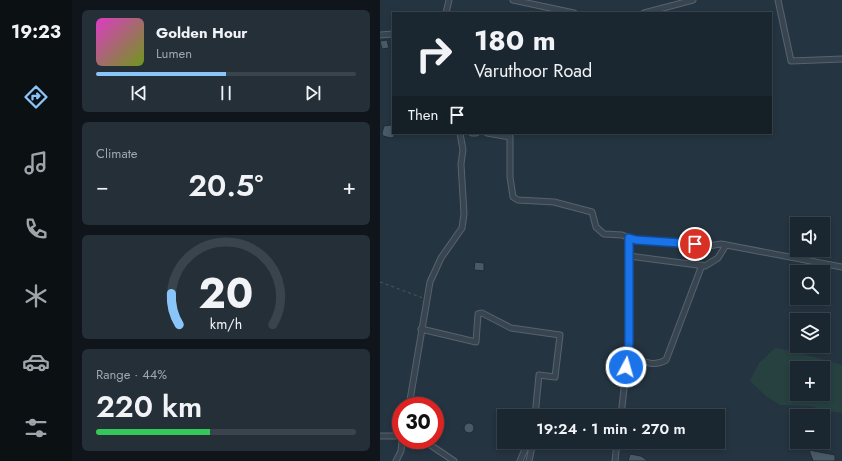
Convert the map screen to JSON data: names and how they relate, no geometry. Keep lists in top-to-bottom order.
{
  "page": {
    "tabs": "19:23",
    "turn": ["180 m", "Varuthoor Road"],
    "song": ["Golden Hour", "Lumen"],
    "then": "Then",
    "tile": [
      "Climate",
      ["Range · 44%", "220 km"]
    ],
    "heat": ["−", "20.5°", "+"],
    "map_buttons": ["+", "−"],
    "limit": "30",
    "trip": "19:24 · 1 min · 270 m",
    "gauge": ["20", "km/h"]
  }
}
